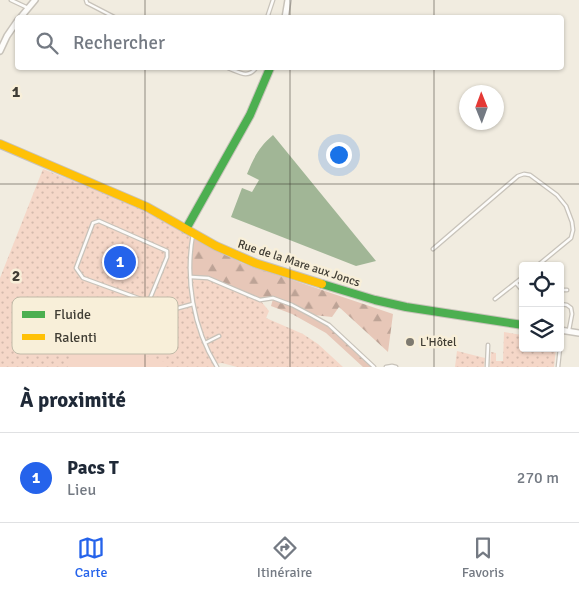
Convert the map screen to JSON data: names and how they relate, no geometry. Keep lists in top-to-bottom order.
{
  "streets": {
    "street": ["Rue de la Mare aux Joncs"]
  },
  "places": ["L'Hôtel"],
  "legend": ["Fluide", "Ralenti"],
  "north": "top",
  "page": {
    "search": "Rechercher",
    "pins": "1",
    "heading": "À proximité",
    "list": [
      {
        "mark": "1",
        "name": "Pacs T",
        "note": "Lieu",
        "value": "270 m"
      }
    ],
    "nav": ["Carte", "Itinéraire", "Favoris"]
  },
  "grid": {
    "rows": ["1", "2"]
  }
}
